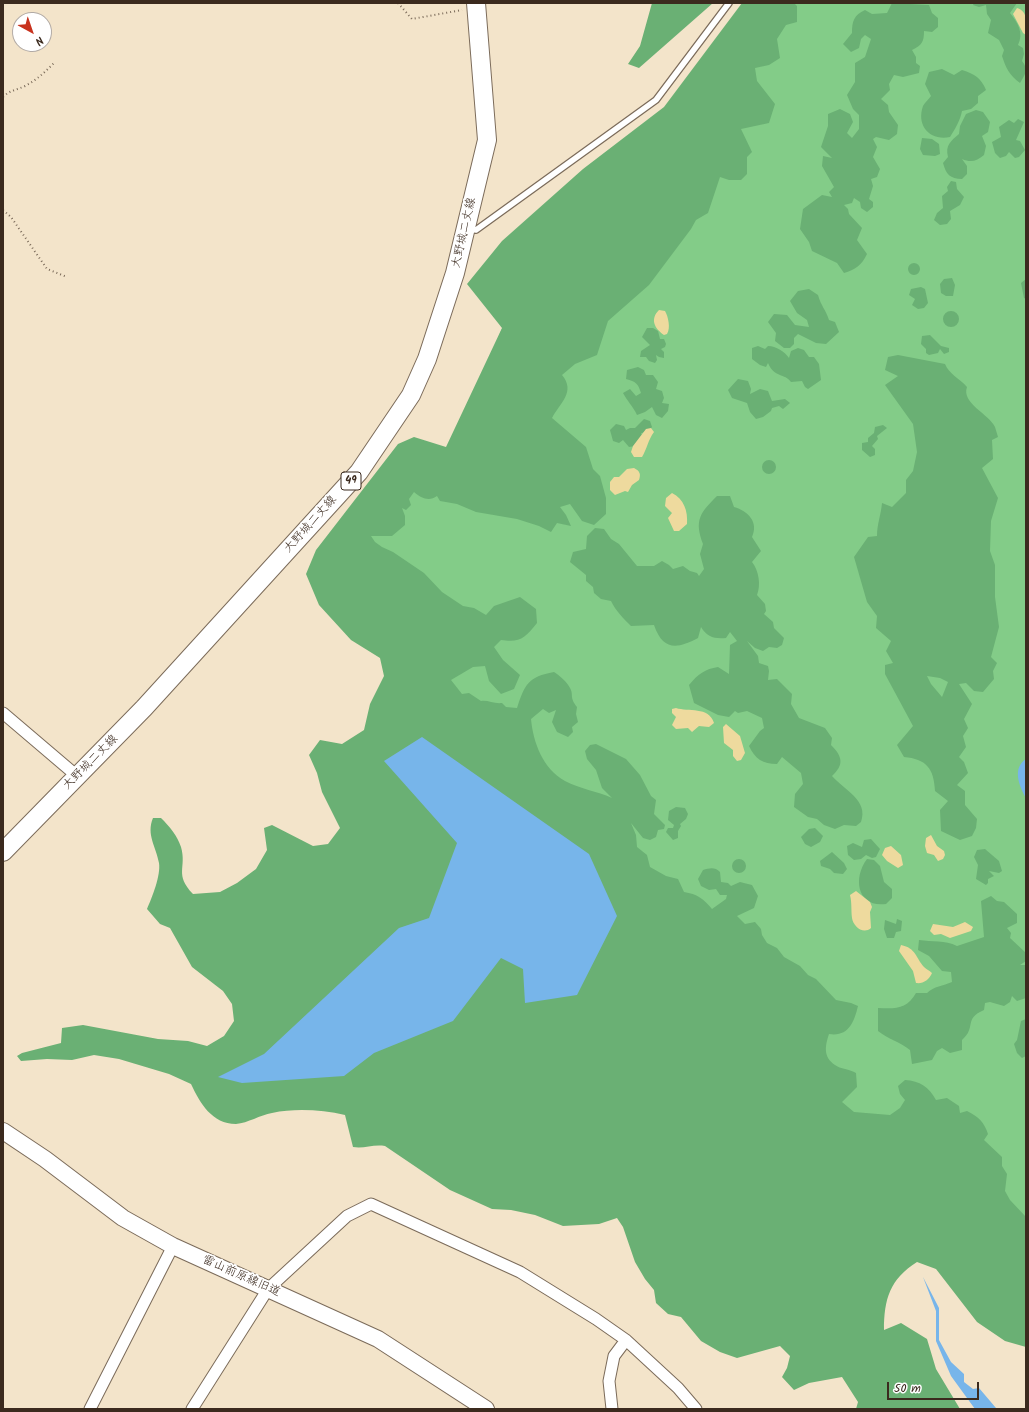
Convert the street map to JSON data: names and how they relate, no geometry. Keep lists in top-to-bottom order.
{
  "streets": {
    "main road": ["大野城二丈線", "49"],
    "street": ["雷山前原線旧道"]
  },
  "scale_bar": "50 m",
  "north": "bottom right"
}
